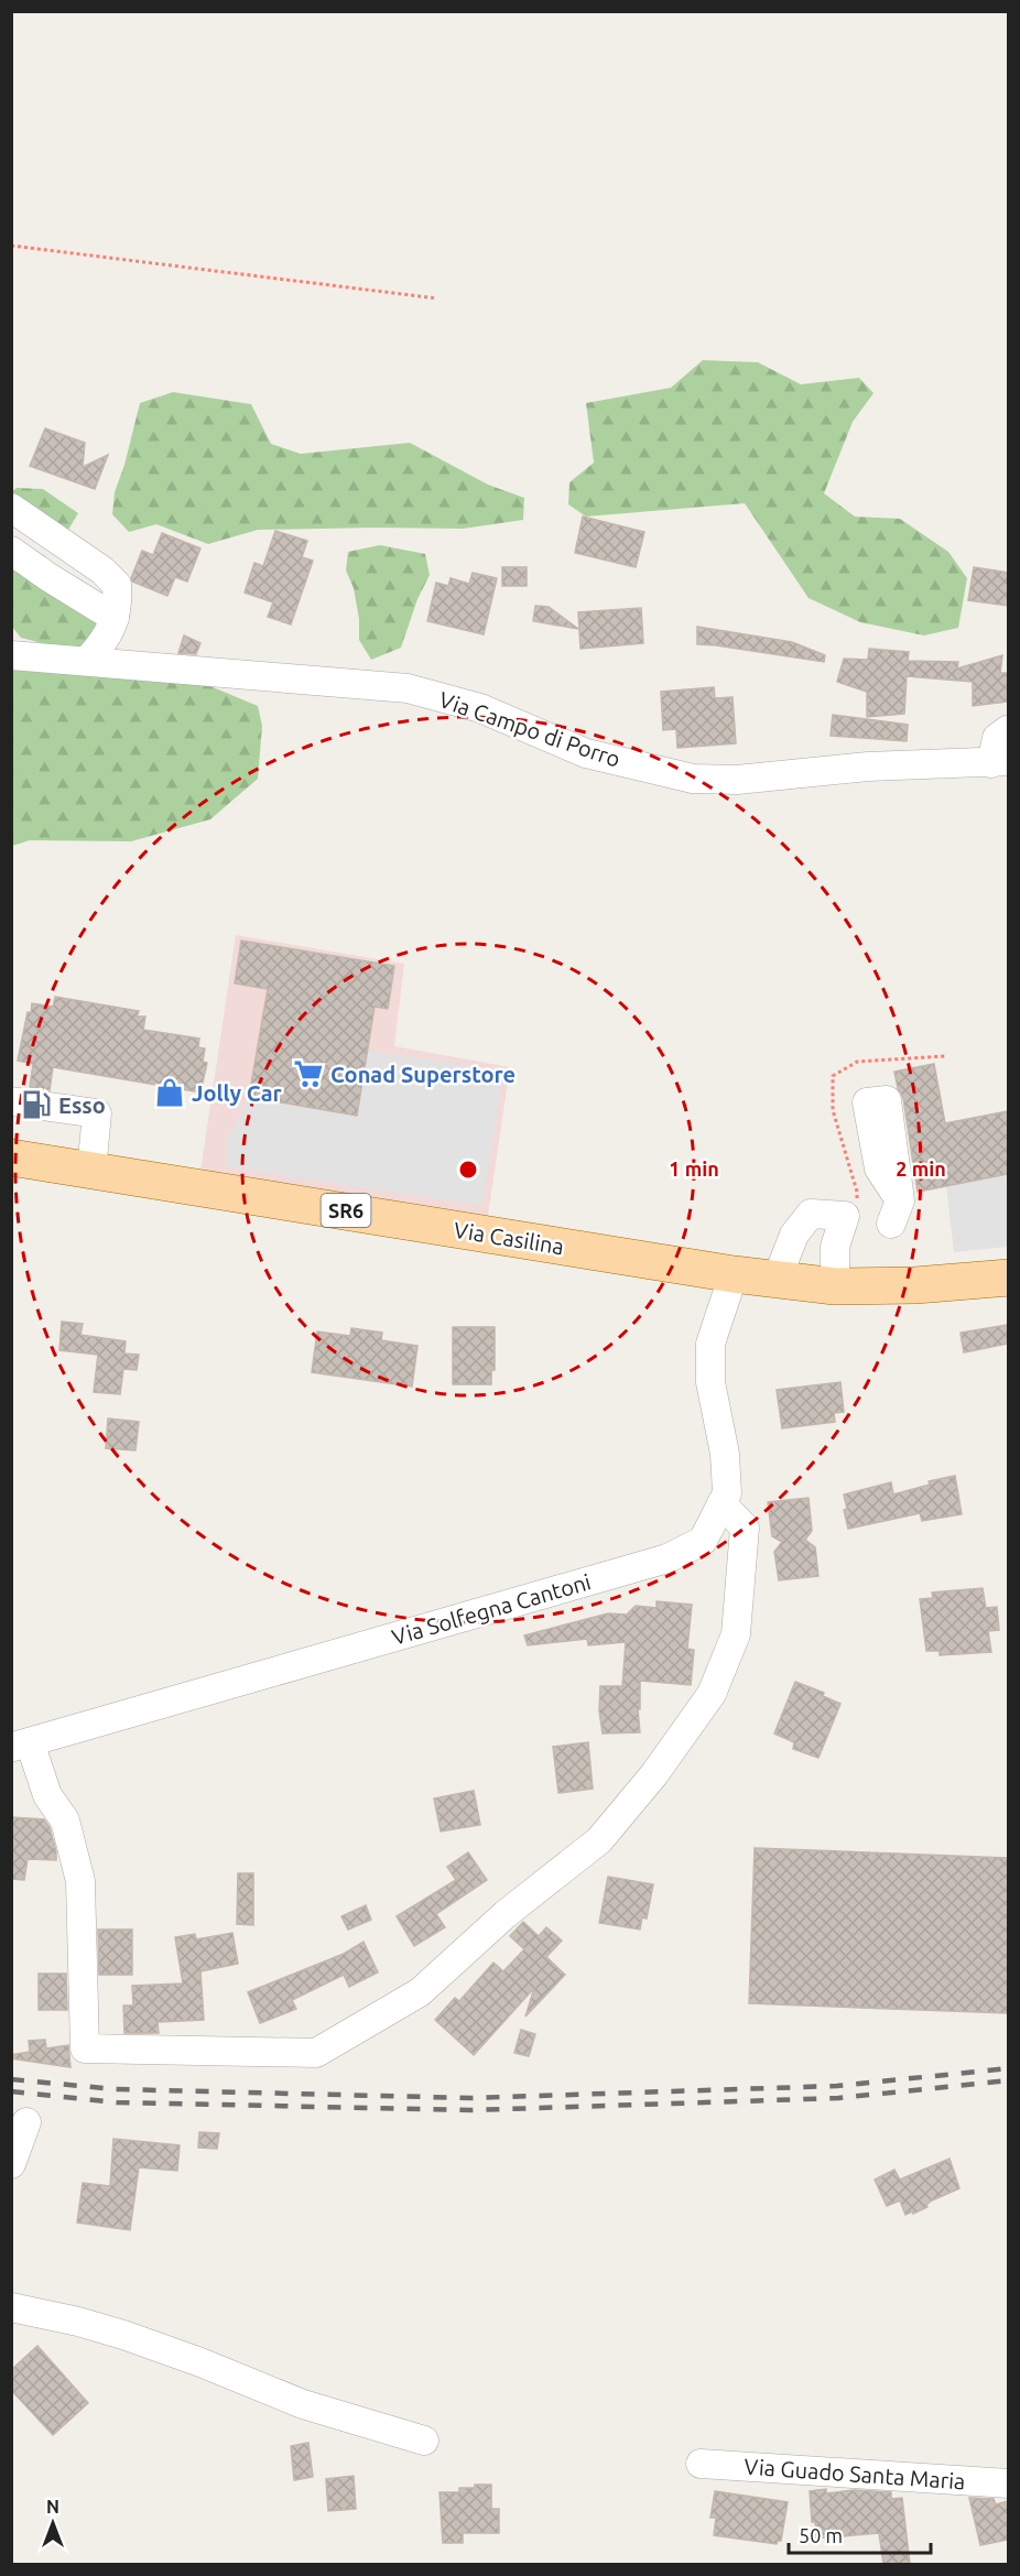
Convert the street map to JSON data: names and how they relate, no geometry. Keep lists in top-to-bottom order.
{
  "streets": {
    "main road": ["SR6", "Via Casilina"],
    "street": ["Via Campo di Porro", "Via Solfegna Cantoni", "Via Guado Santa Maria"]
  },
  "crossings": [
    ["Via Casilina", "Via Solfegna Cantoni"]
  ],
  "places": {
    "supermarket": ["Conad Superstore"],
    "shop": ["Jolly Car"],
    "fuel station": ["Esso"]
  },
  "scale_bar": "50 m",
  "north": "top",
  "rings": ["1 min", "2 min"]
}
